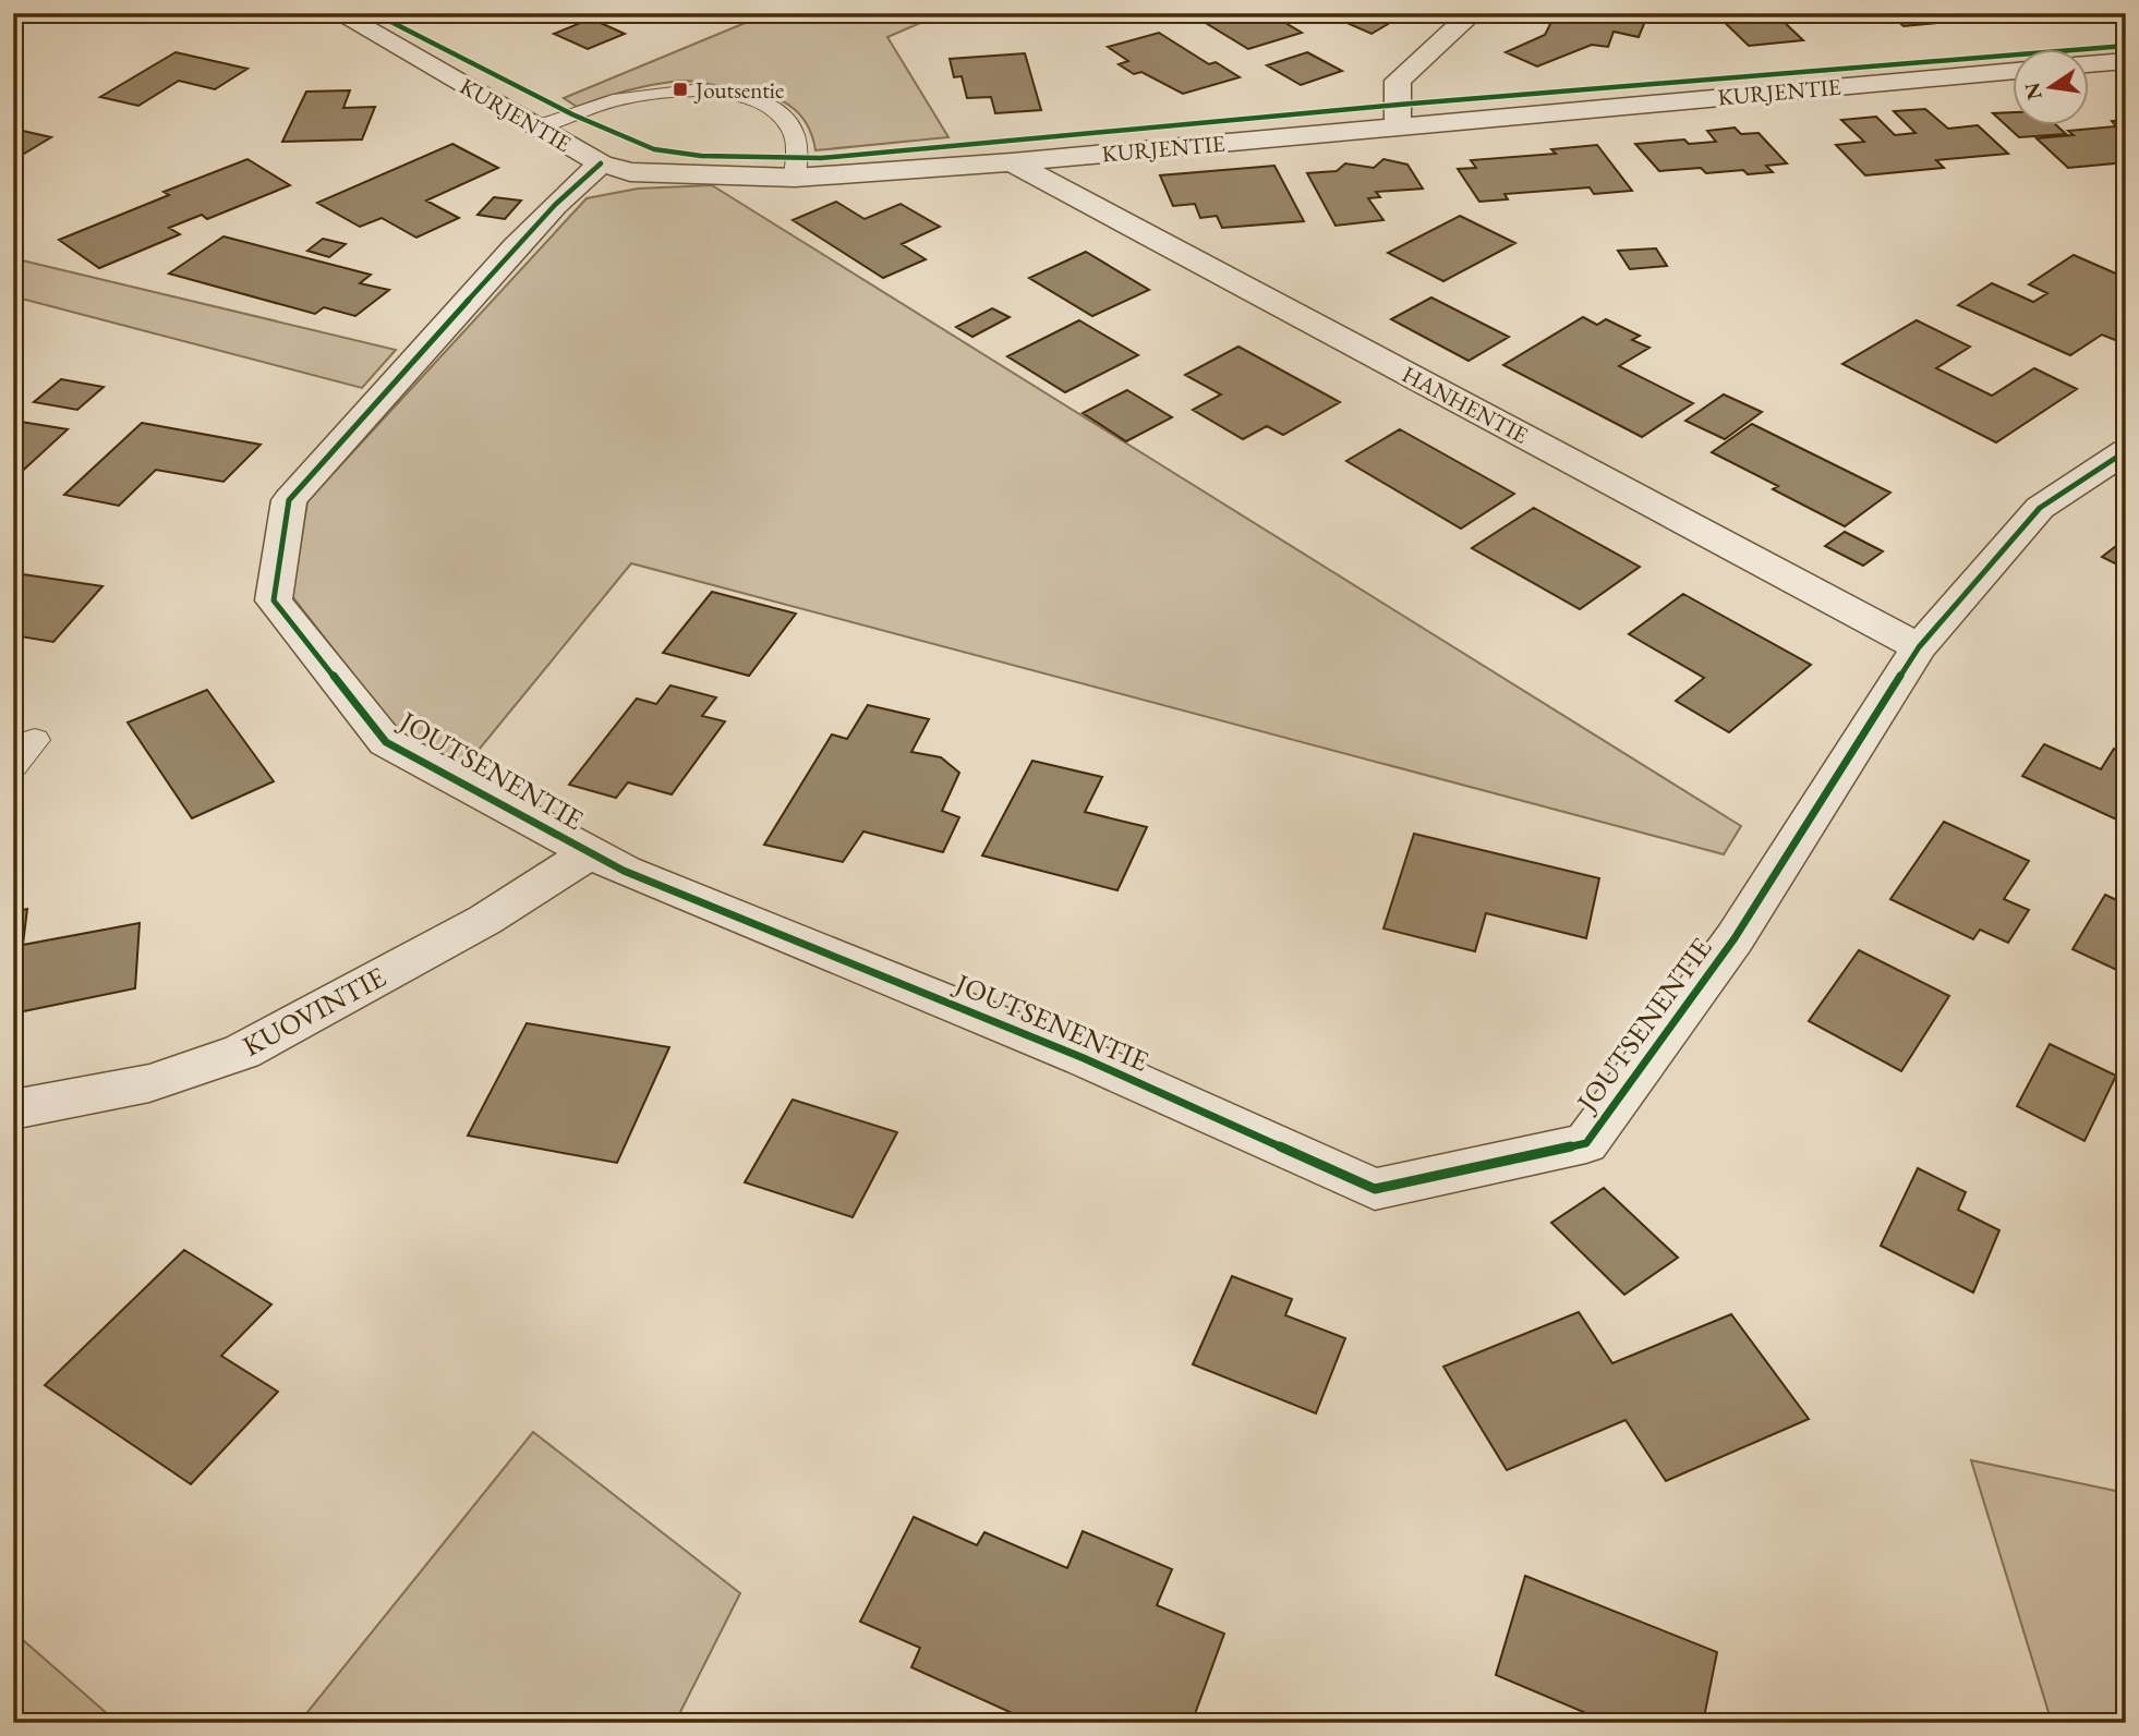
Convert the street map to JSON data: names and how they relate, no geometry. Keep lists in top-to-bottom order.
{
  "streets": {
    "street": [
      "KURJENTIE",
      "HANHENTIE",
      "JOUTSENENTIE",
      "KUOVINTIE"
    ]
  },
  "crossings": [
    ["KURJENTIE", "HANHENTIE"],
    ["KURJENTIE", "JOUTSENENTIE"],
    ["HANHENTIE", "JOUTSENENTIE"],
    ["JOUTSENENTIE", "KUOVINTIE"]
  ],
  "places": {
    "transit": ["Joutsentie"]
  },
  "north": "left"
}
